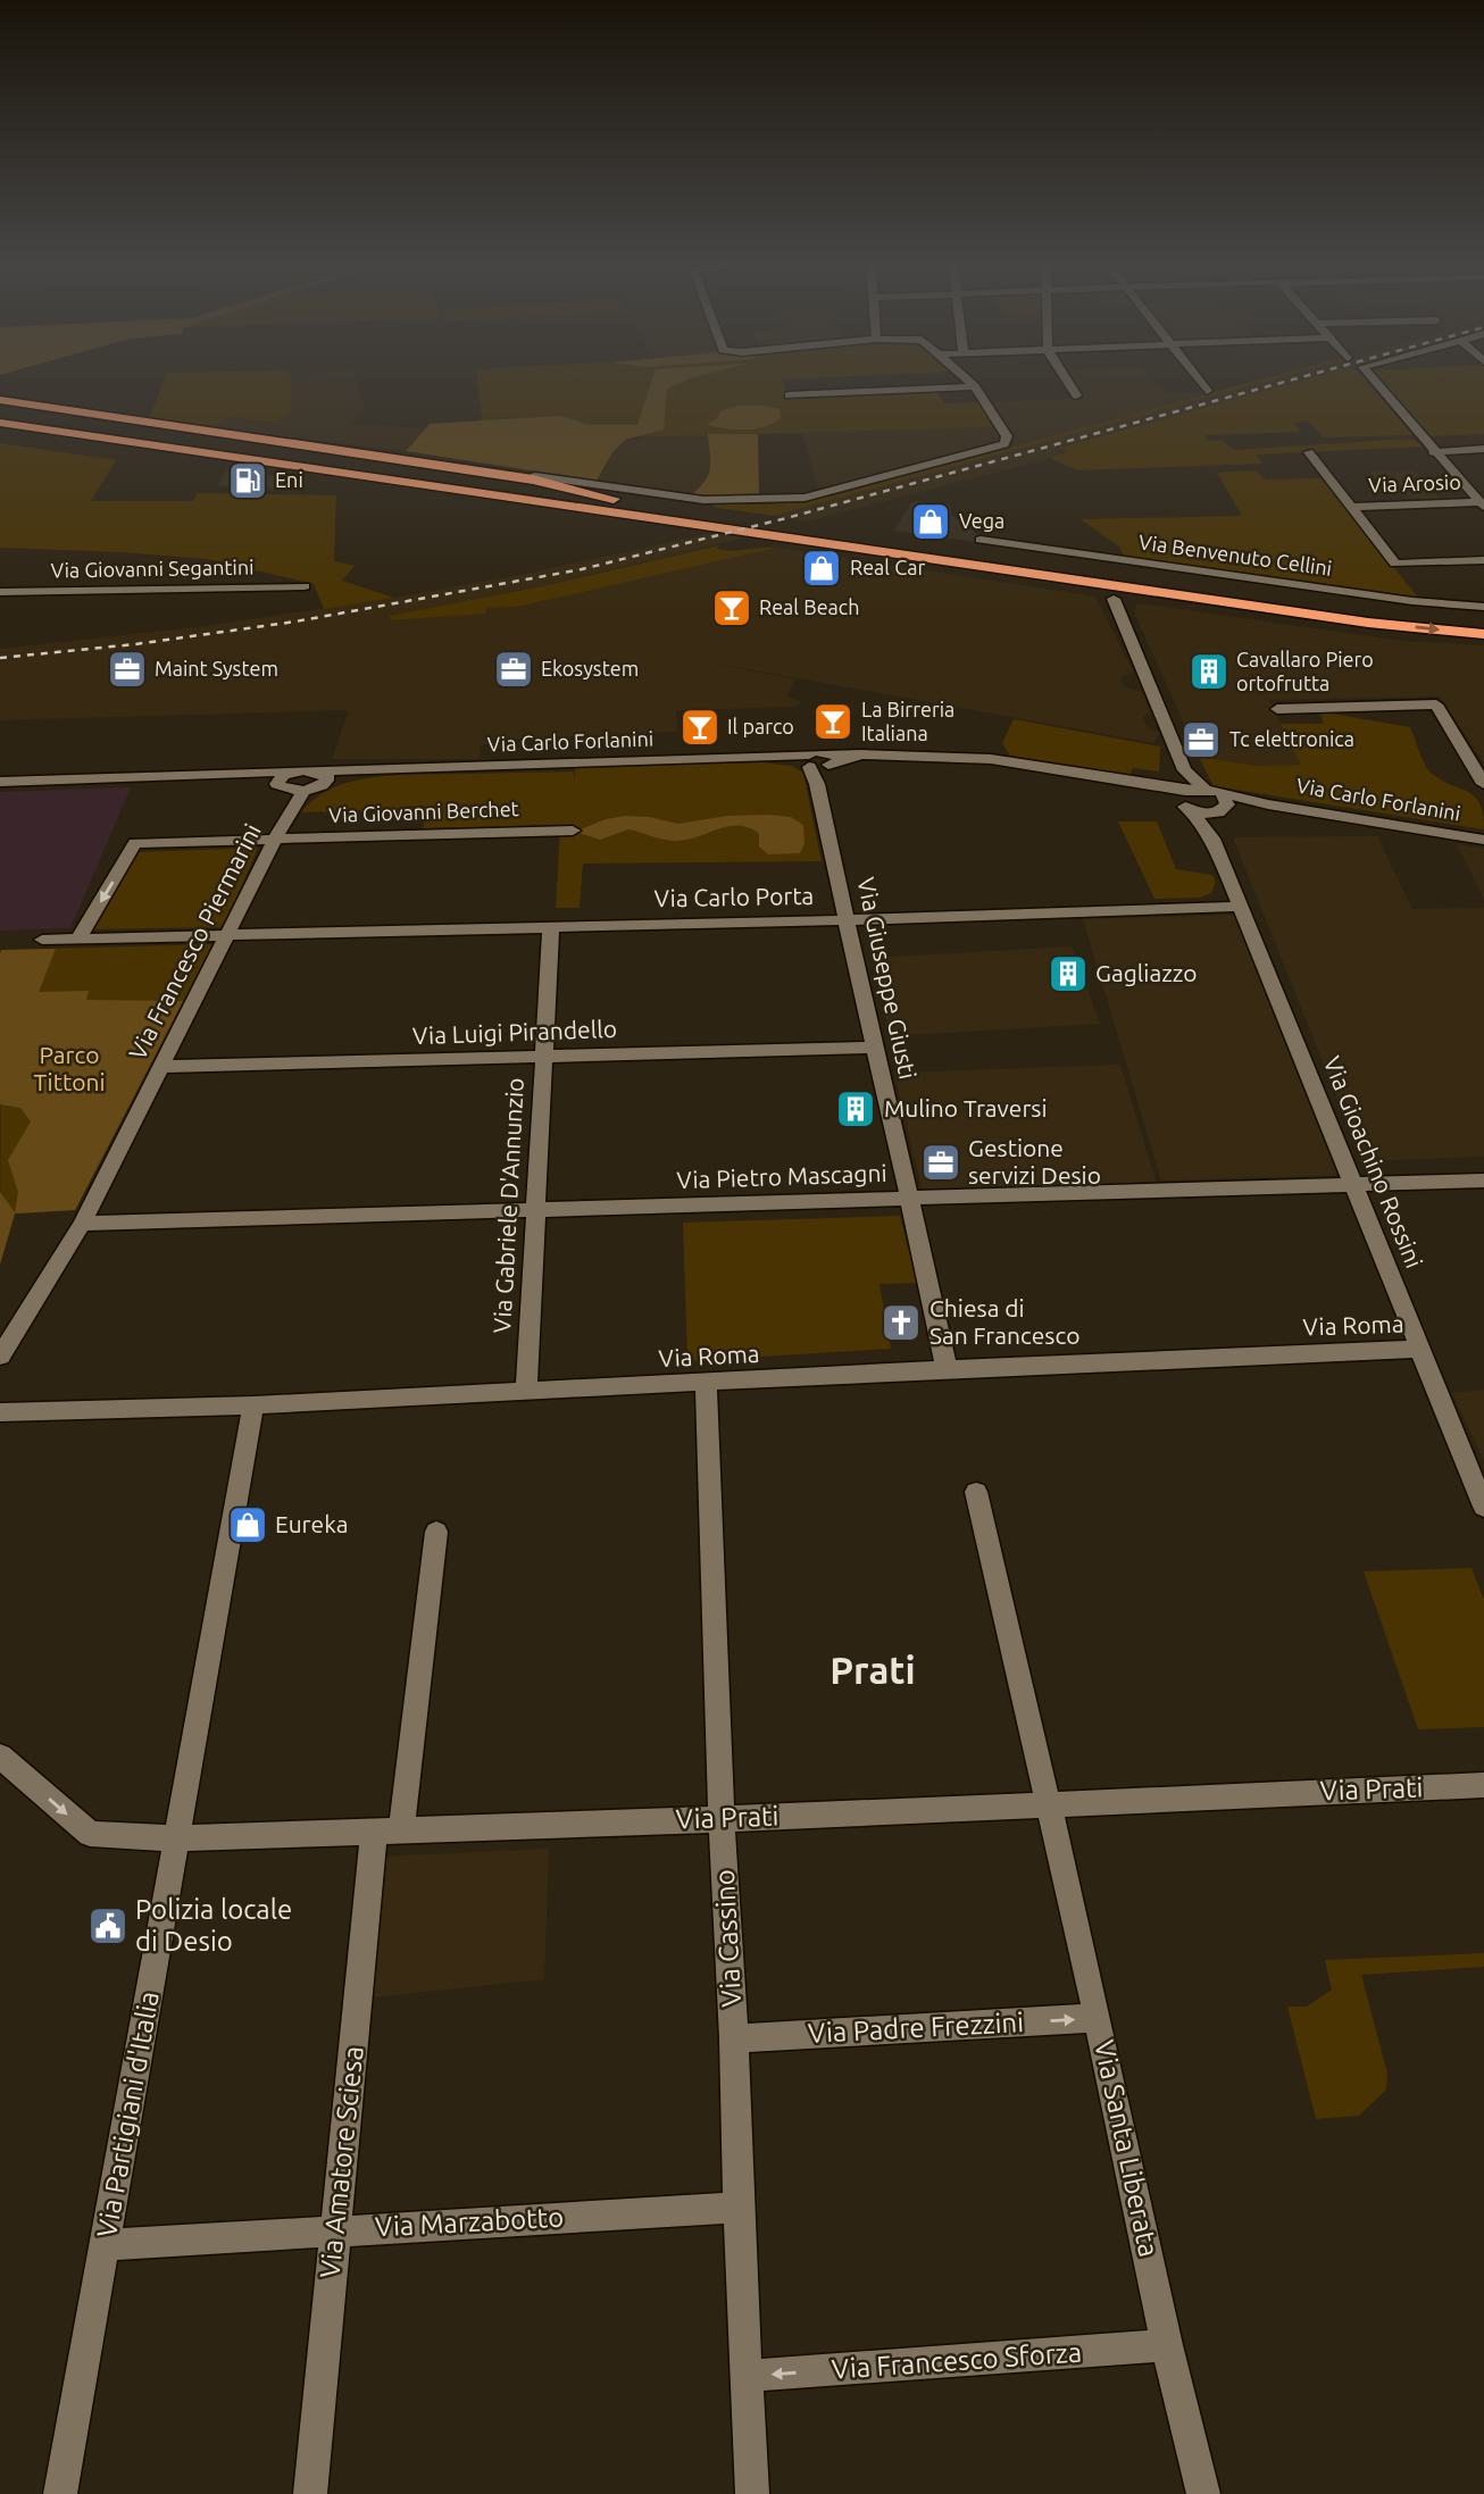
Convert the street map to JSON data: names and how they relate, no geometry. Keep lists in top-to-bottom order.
{
  "streets": {
    "street": [
      "Via Arosio",
      "Via Benvenuto Cellini",
      "Via Giovanni Segantini",
      "Via Carlo Forlanini",
      "Via Giovanni Berchet",
      "Via Carlo Porta",
      "Via Francesco Piermarini",
      "Via Giuseppe Giusti",
      "Via Luigi Pirandello",
      "Via Gioachino Rossini",
      "Via Pietro Mascagni",
      "Via Gabriele D'Annunzio",
      "Via Roma",
      "Via Prati",
      "Via Cassino",
      "Via Padre Frezzini",
      "Via Partigiani d'Italia",
      "Via Santa Liberata",
      "Via Amatore Sciesa",
      "Via Marzabotto",
      "Via Francesco Sforza"
    ]
  },
  "crossings": [
    ["Via Carlo Forlanini", "Via Giuseppe Giusti"],
    ["Via Carlo Forlanini", "Via Gioachino Rossini"],
    ["Via Giovanni Berchet", "Via Carlo Porta"],
    ["Via Giovanni Berchet", "Via Francesco Piermarini"],
    ["Via Carlo Porta", "Via Francesco Piermarini"],
    ["Via Carlo Porta", "Via Giuseppe Giusti"],
    ["Via Carlo Porta", "Via Gioachino Rossini"],
    ["Via Carlo Porta", "Via Gabriele D'Annunzio"],
    ["Via Francesco Piermarini", "Via Luigi Pirandello"],
    ["Via Francesco Piermarini", "Via Pietro Mascagni"],
    ["Via Giuseppe Giusti", "Via Luigi Pirandello"],
    ["Via Giuseppe Giusti", "Via Pietro Mascagni"],
    ["Via Giuseppe Giusti", "Via Roma"],
    ["Via Luigi Pirandello", "Via Gabriele D'Annunzio"],
    ["Via Gioachino Rossini", "Via Pietro Mascagni"],
    ["Via Gioachino Rossini", "Via Roma"],
    ["Via Pietro Mascagni", "Via Gabriele D'Annunzio"],
    ["Via Gabriele D'Annunzio", "Via Roma"],
    ["Via Roma", "Via Cassino"],
    ["Via Roma", "Via Partigiani d'Italia"],
    ["Via Prati", "Via Cassino"],
    ["Via Prati", "Via Partigiani d'Italia"],
    ["Via Prati", "Via Santa Liberata"],
    ["Via Prati", "Via Amatore Sciesa"],
    ["Via Cassino", "Via Padre Frezzini"],
    ["Via Cassino", "Via Marzabotto"],
    ["Via Cassino", "Via Francesco Sforza"],
    ["Via Padre Frezzini", "Via Santa Liberata"],
    ["Via Partigiani d'Italia", "Via Marzabotto"],
    ["Via Santa Liberata", "Via Francesco Sforza"],
    ["Via Amatore Sciesa", "Via Marzabotto"]
  ],
  "one_way": ["Via Padre Frezzini", "Via Francesco Sforza"],
  "districts": ["Prati"],
  "parks": ["Parco Tittoni"],
  "places": {
    "fuel station": ["Eni"],
    "shop": ["Vega", "Real Car", "Eureka"],
    "bar": ["Real Beach", "La Birreria Italiana", "Il parco"],
    "office": [
      "Maint System",
      "Ekosystem",
      "Tc elettronica",
      "Gestione servizi Desio"
    ],
    "building": ["Cavallaro Piero ortofrutta", "Gagliazzo", "Mulino Traversi"],
    "church": ["Chiesa di San Francesco"],
    "public building": ["Polizia locale di Desio"]
  }
}
